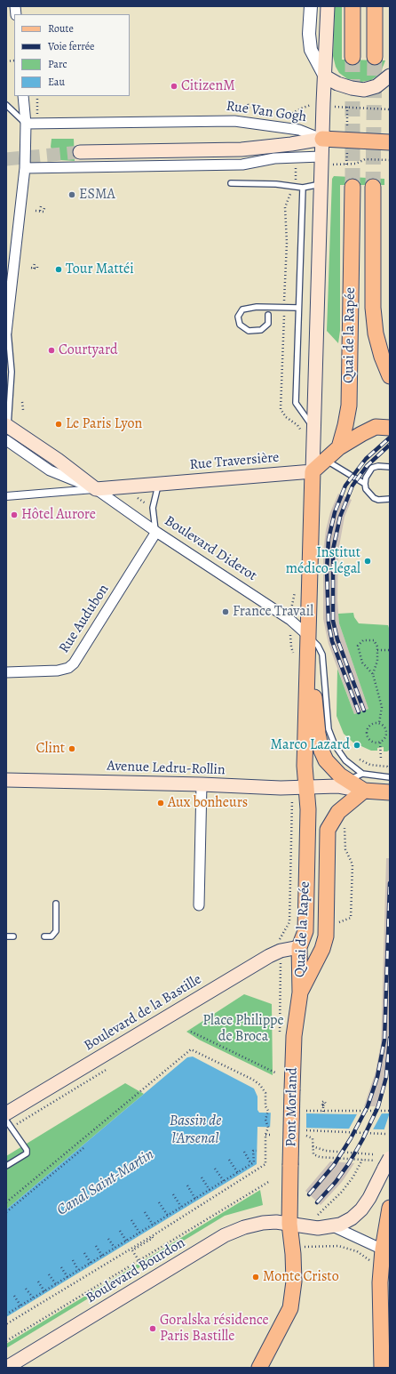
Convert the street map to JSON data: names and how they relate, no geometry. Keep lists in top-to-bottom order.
{
  "streets": {
    "main road": [
      "Rue Van Gogh",
      "Quai de la Rapée",
      "Rue Traversière",
      "Boulevard Diderot",
      "Avenue Ledru-Rollin",
      "Boulevard de la Bastille",
      "Pont Morland",
      "Boulevard Bourdon"
    ],
    "street": ["Rue Audubon"]
  },
  "crossings": [
    ["Rue Van Gogh", "Quai de la Rapée"],
    ["Quai de la Rapée", "Rue Traversière"],
    ["Quai de la Rapée", "Boulevard Diderot"],
    ["Quai de la Rapée", "Avenue Ledru-Rollin"],
    ["Quai de la Rapée", "Boulevard de la Bastille"],
    ["Quai de la Rapée", "Pont Morland"],
    ["Rue Traversière", "Boulevard Diderot"],
    ["Boulevard Diderot", "Rue Audubon"],
    ["Pont Morland", "Boulevard Bourdon"]
  ],
  "water": ["Bassin de l'Arsenal", "Canal Saint-Martin"],
  "parks": ["Place Philippe de Broca"],
  "places": [
    "CitizenM",
    "ESMA",
    "Tour Mattéi",
    "Courtyard",
    "Le Paris Lyon",
    "Hôtel Aurore",
    "Institut médico-légal",
    "France Travail",
    "Marco Lazard",
    "Clint",
    "Aux bonheurs",
    "Monte Cristo",
    "Goralska résidence Paris Bastille"
  ],
  "legend": [
    "Route",
    "Voie ferrée",
    "Parc",
    "Eau"
  ]
}
